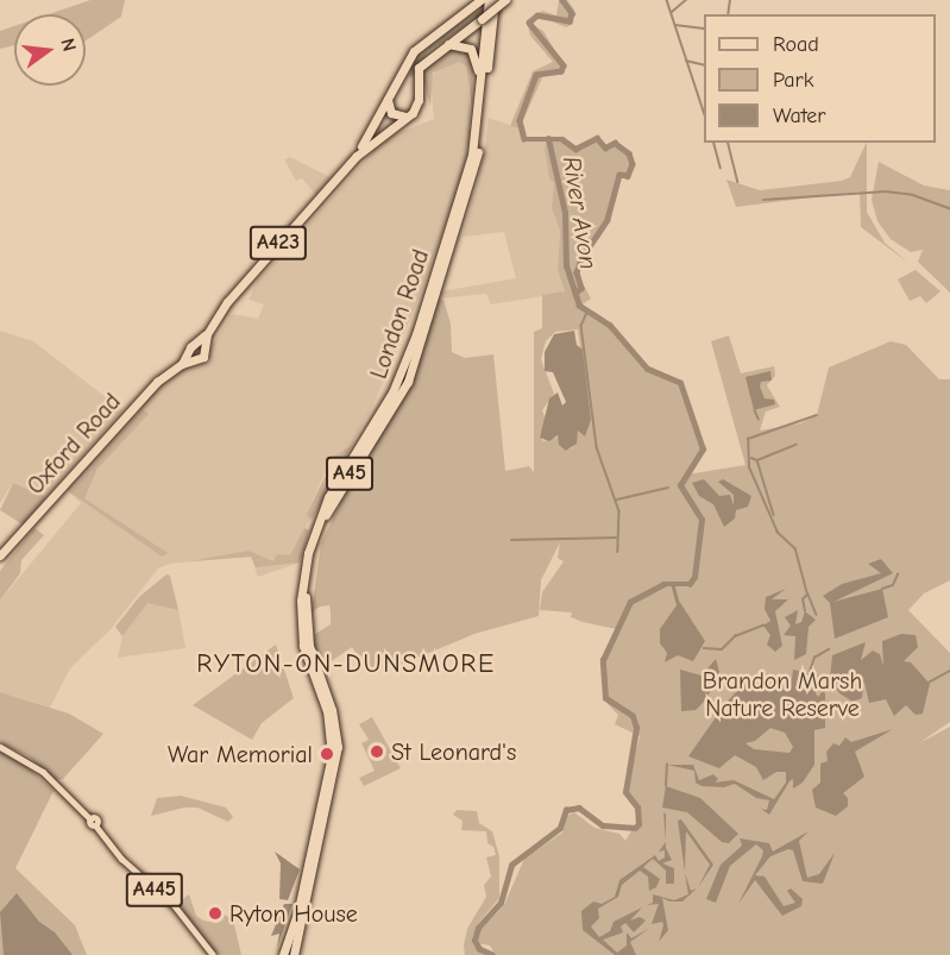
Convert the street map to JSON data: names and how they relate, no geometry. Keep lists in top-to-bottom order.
{
  "streets": {
    "highway": [
      "A423",
      "London Road",
      "Oxford Road",
      "A45"
    ],
    "main road": ["A445"]
  },
  "districts": ["RYTON-ON-DUNSMORE"],
  "water": ["River Avon"],
  "parks": ["Brandon Marsh Nature Reserve"],
  "places": ["St Leonard's", "War Memorial", "Ryton House"],
  "legend": ["Road", "Park", "Water"],
  "north": "right"
}
